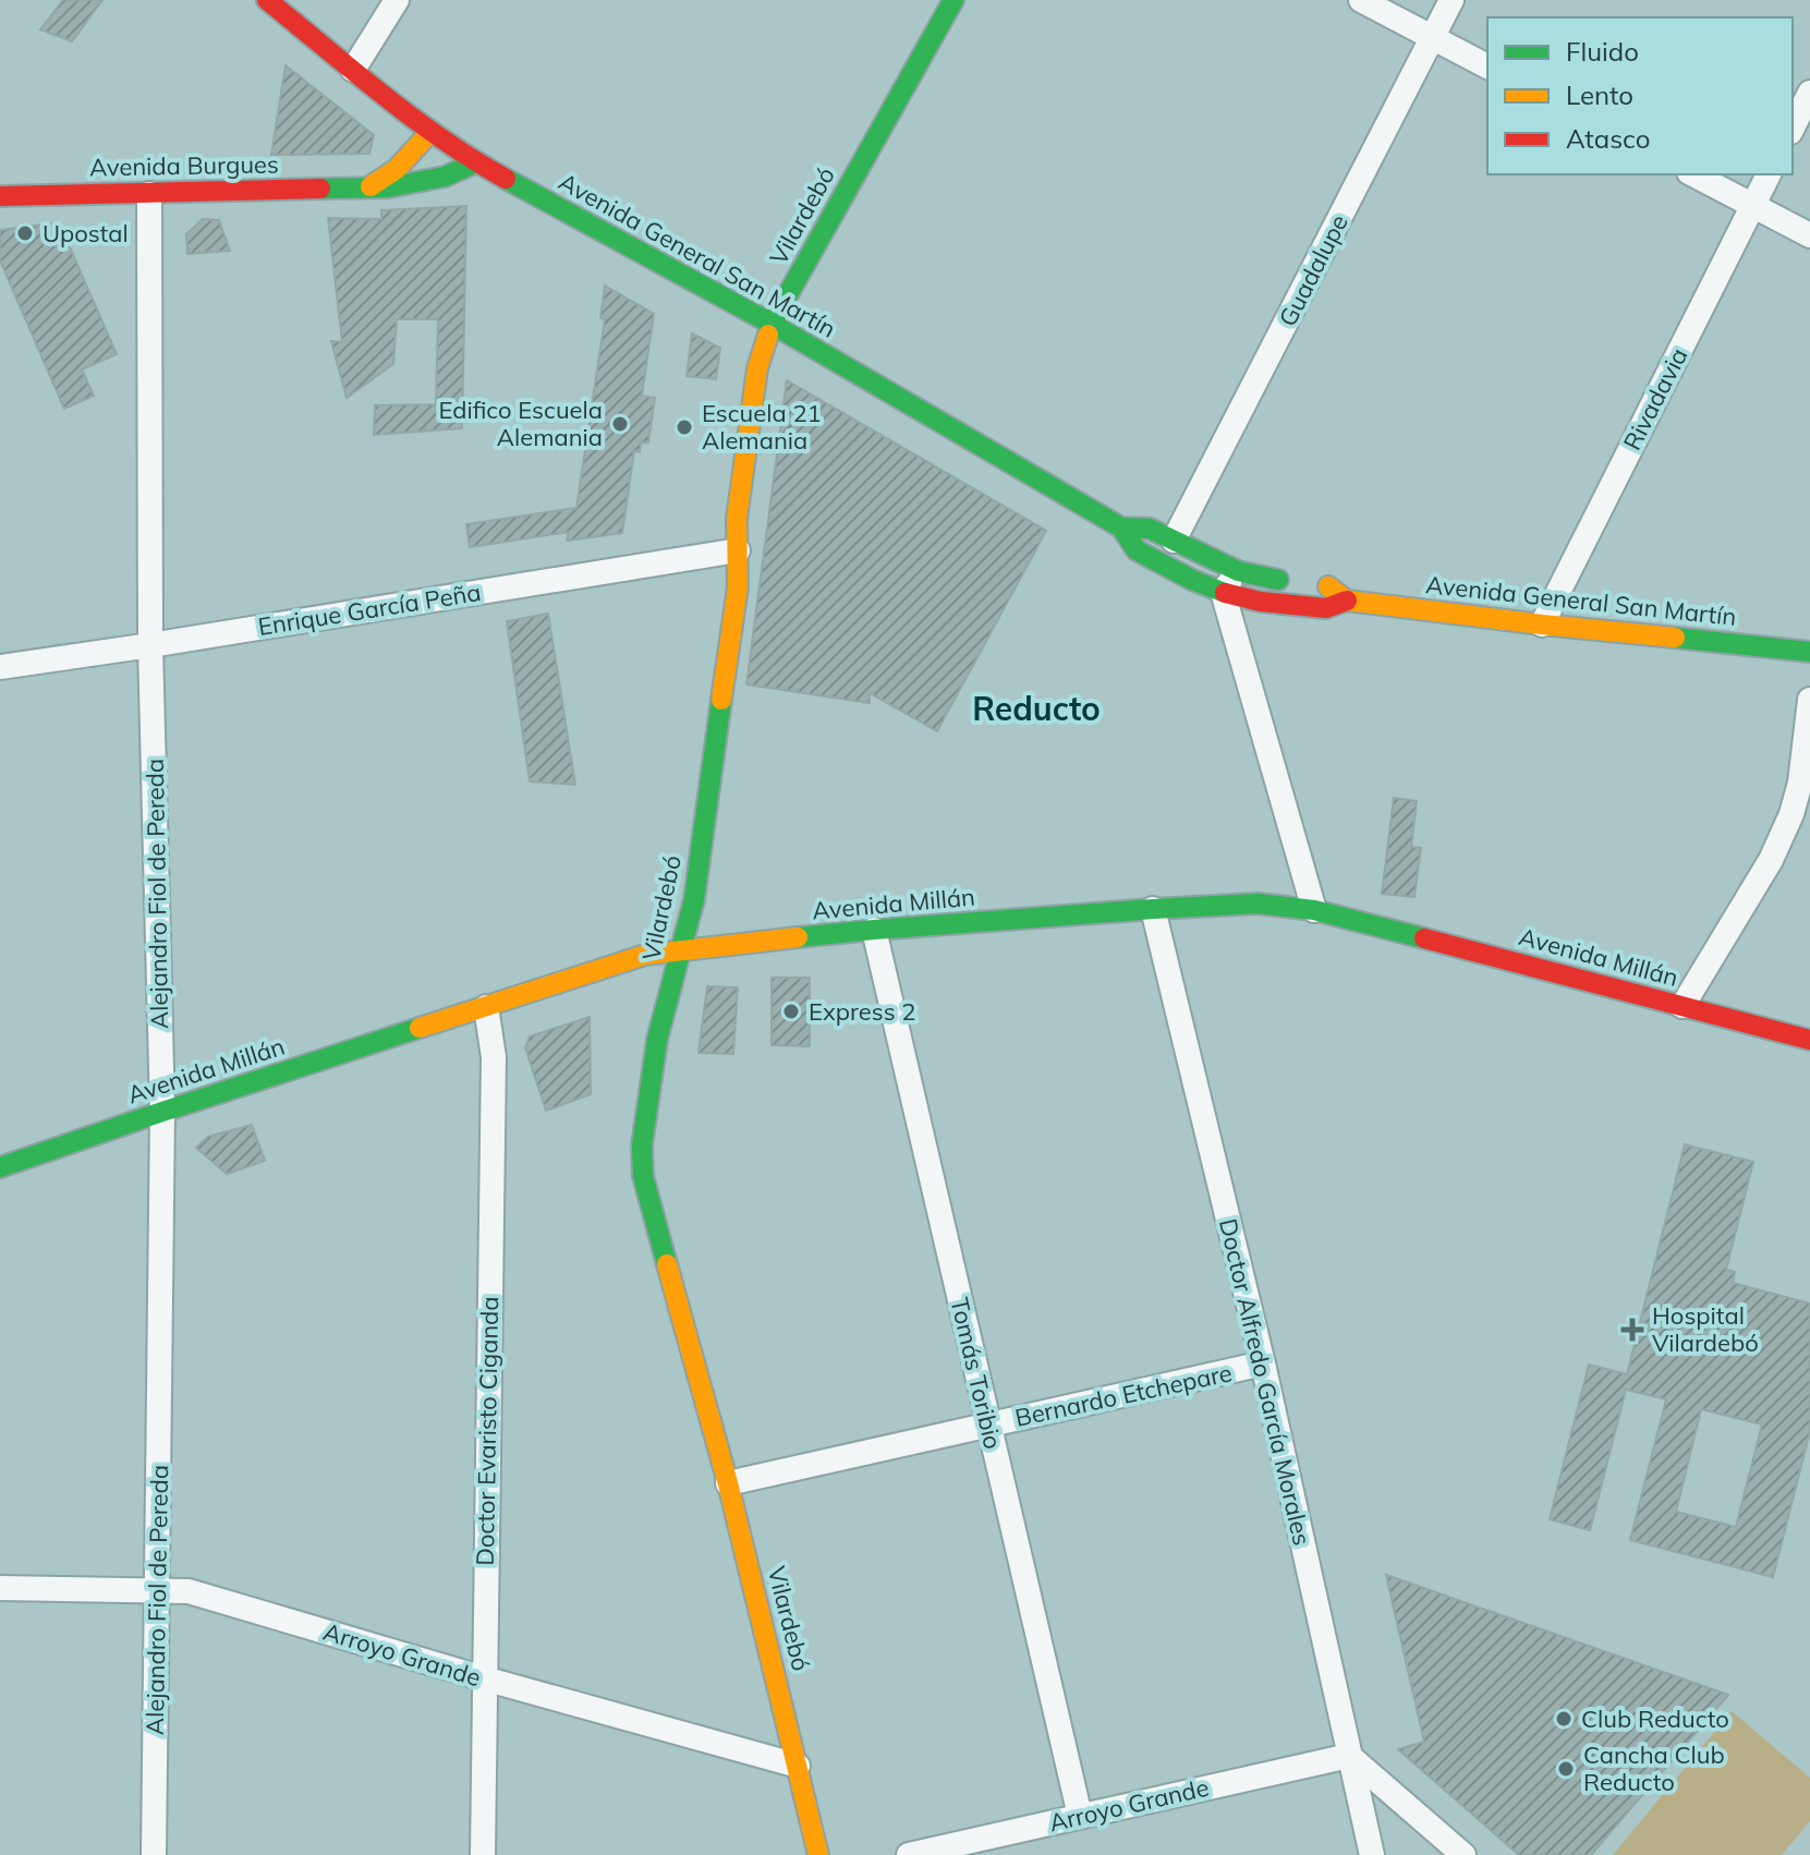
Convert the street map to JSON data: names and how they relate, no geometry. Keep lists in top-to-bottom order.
{
  "streets": {
    "main road": [
      "Avenida Burgues",
      "Vilardebó",
      "Avenida General San Martín",
      "Avenida Millán"
    ],
    "street": [
      "Guadalupe",
      "Rivadavia",
      "Enrique García Peña",
      "Alejandro Fiol de Pereda",
      "Tomás Toribio",
      "Doctor Alfredo García Morales",
      "Bernardo Etchepare",
      "Doctor Evaristo Ciganda",
      "Arroyo Grande"
    ]
  },
  "crossings": [
    ["Avenida Burgues", "Avenida General San Martín"],
    ["Avenida Burgues", "Alejandro Fiol de Pereda"],
    ["Vilardebó", "Avenida General San Martín"],
    ["Vilardebó", "Enrique García Peña"],
    ["Vilardebó", "Avenida Millán"],
    ["Vilardebó", "Bernardo Etchepare"],
    ["Vilardebó", "Arroyo Grande"],
    ["Avenida General San Martín", "Guadalupe"],
    ["Avenida General San Martín", "Rivadavia"],
    ["Enrique García Peña", "Alejandro Fiol de Pereda"],
    ["Alejandro Fiol de Pereda", "Avenida Millán"],
    ["Alejandro Fiol de Pereda", "Arroyo Grande"],
    ["Avenida Millán", "Tomás Toribio"],
    ["Avenida Millán", "Doctor Alfredo García Morales"],
    ["Avenida Millán", "Doctor Evaristo Ciganda"],
    ["Tomás Toribio", "Bernardo Etchepare"],
    ["Tomás Toribio", "Arroyo Grande"],
    ["Doctor Alfredo García Morales", "Bernardo Etchepare"],
    ["Doctor Alfredo García Morales", "Arroyo Grande"],
    ["Doctor Evaristo Ciganda", "Arroyo Grande"]
  ],
  "districts": ["Reducto"],
  "places": {
    "other": [
      "Upostal",
      "Edifico Escuela Alemania",
      "Escuela 21 Alemania",
      "Express 2",
      "Club Reducto",
      "Cancha Club Reducto"
    ],
    "health": ["Hospital Vilardebó"]
  },
  "legend": ["Fluido", "Lento", "Atasco"]
}
